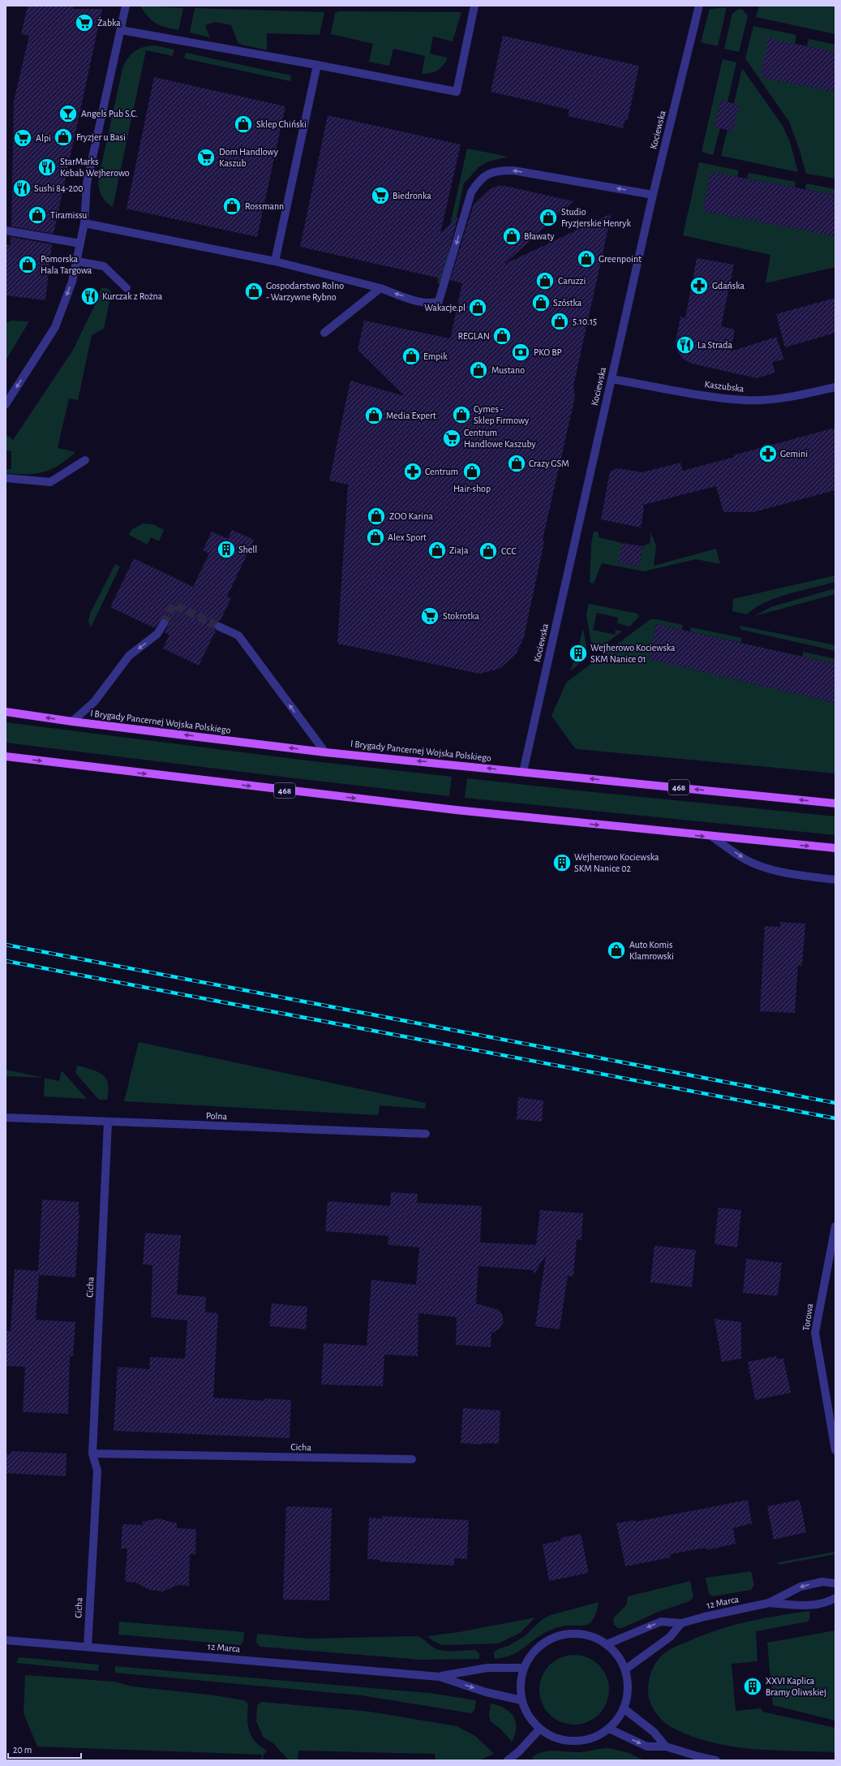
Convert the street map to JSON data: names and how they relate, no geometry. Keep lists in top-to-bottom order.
{
  "streets": {
    "main road": ["I Brygady Pancernej Wojska Polskiego", "468"],
    "street": [
      "Kociewska",
      "Kaszubska",
      "Polna",
      "Cicha",
      "Torowa",
      "12 Marca"
    ]
  },
  "crossings": [
    ["Kociewska", "Kaszubska"],
    ["Kociewska", "I Brygady Pancernej Wojska Polskiego"],
    ["Polna", "Cicha"],
    ["Cicha", "12 Marca"]
  ],
  "places": {
    "supermarket": [
      "Żabka",
      "Alpi",
      "Dom Handlowy Kaszub",
      "Biedronka",
      "Centrum Handlowe Kaszuby",
      "Stokrotka"
    ],
    "bar": ["Angels Pub S.C."],
    "shop": [
      "Sklep Chiński",
      "Fryzjer u Basi",
      "Rossmann",
      "Tiramissu",
      "Studio Fryzjerskie Henryk",
      "Bławaty",
      "Greenpoint",
      "Pomorska Hala Targowa",
      "Caruzzi",
      "Gospodarstwo Rolno - Warzywne Rybno",
      "Szóstka",
      "Wakacje.pl",
      "5.10.15",
      "REGLAN",
      "Empik",
      "Mustano",
      "Cymes - Sklep Firmowy",
      "Media Expert",
      "Crazy GSM",
      "Hair-shop",
      "ZOO Karina",
      "Alex Sport",
      "Ziaja",
      "CCC",
      "Auto Komis Klamrowski"
    ],
    "restaurant": [
      "StarMarks Kebab Wejherowo",
      "Sushi 84-200",
      "Kurczak z Rożna",
      "La Strada"
    ],
    "pharmacy": ["Gdańska", "Gemini", "Centrum"],
    "bank": ["PKO BP"],
    "building": [
      "Shell",
      "Wejherowo Kociewska SKM Nanice 01",
      "Wejherowo Kociewska SKM Nanice 02",
      "XXVI Kaplica Bramy Oliwskiej"
    ]
  },
  "scale_bar": "20 m"
}
